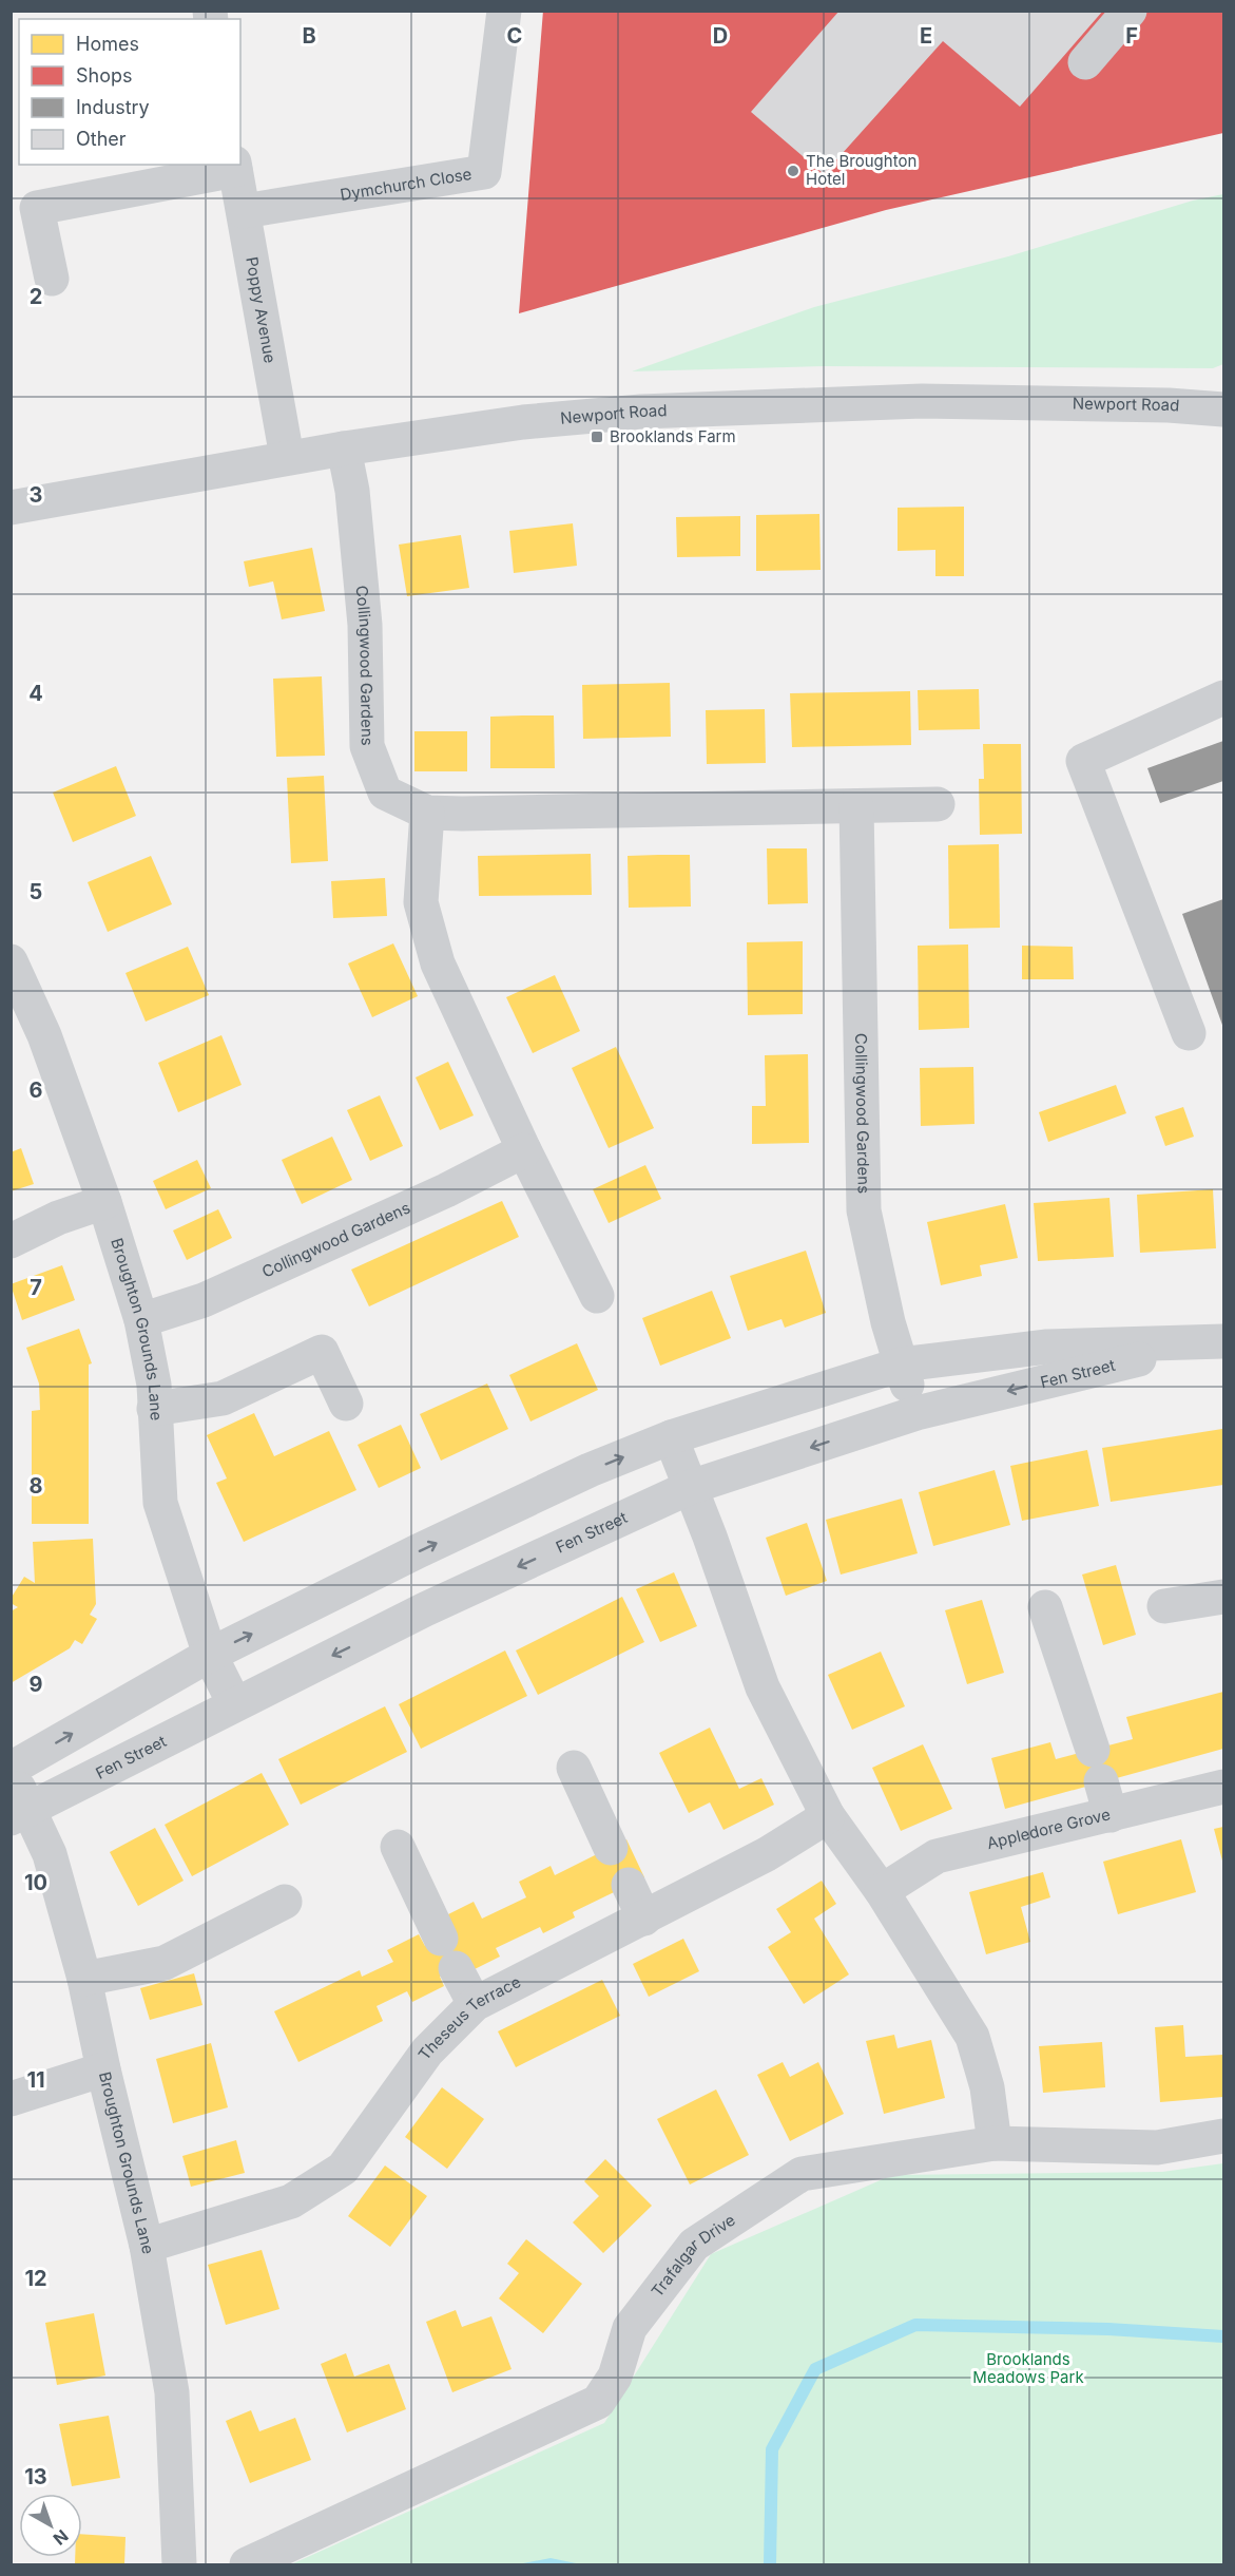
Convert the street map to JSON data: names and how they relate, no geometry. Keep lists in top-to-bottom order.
{
  "streets": {
    "street": [
      "Dymchurch Close",
      "Poppy Avenue",
      "Newport Road",
      "Collingwood Gardens",
      "Broughton Grounds Lane",
      "Fen Street",
      "Appledore Grove",
      "Theseus Terrace",
      "Trafalgar Drive"
    ]
  },
  "crossings": [
    ["Dymchurch Close", "Poppy Avenue"],
    ["Poppy Avenue", "Newport Road"],
    ["Newport Road", "Collingwood Gardens"],
    ["Collingwood Gardens", "Broughton Grounds Lane"],
    ["Collingwood Gardens", "Fen Street"],
    ["Broughton Grounds Lane", "Fen Street"],
    ["Broughton Grounds Lane", "Theseus Terrace"]
  ],
  "parks": ["Brooklands Meadows Park"],
  "places": {
    "other": ["The Broughton Hotel"],
    "transit": ["Brooklands Farm"]
  },
  "legend": [
    "Homes",
    "Shops",
    "Industry",
    "Other"
  ],
  "north": "bottom right",
  "grid": {
    "columns": [
      "B",
      "C",
      "D",
      "E",
      "F"
    ],
    "rows": [
      "2",
      "3",
      "4",
      "5",
      "6",
      "7",
      "8",
      "9",
      "10",
      "11",
      "12",
      "13"
    ]
  }
}
